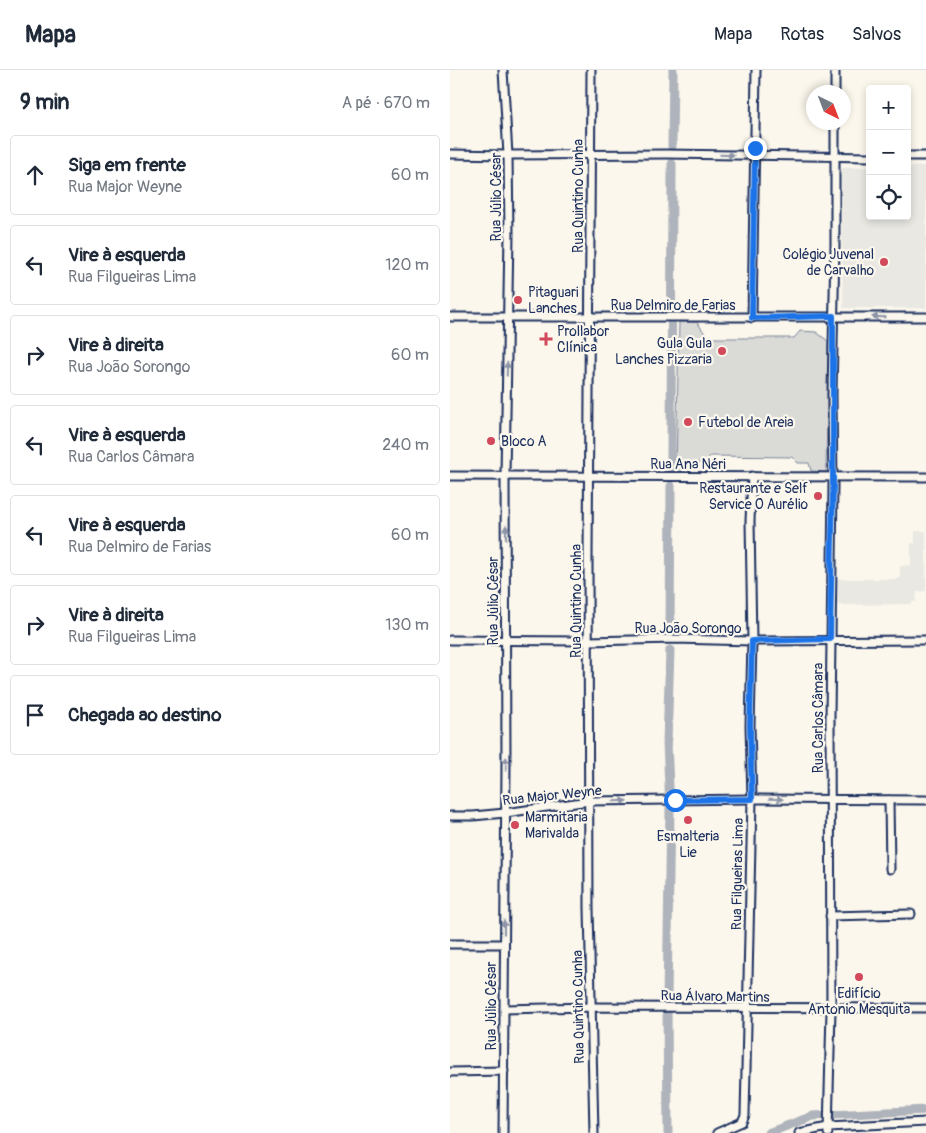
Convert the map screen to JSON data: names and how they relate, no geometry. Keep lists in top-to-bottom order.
{
  "streets": {
    "street": [
      "Rua Quintino Cunha",
      "Rua Júlio César",
      "Rua Delmiro de Farias",
      "Rua Ana Néri",
      "Rua João Sorongo",
      "Rua Carlos Câmara",
      "Rua Major Weyne",
      "Rua Filgueiras Lima",
      "Rua Álvaro Martins"
    ]
  },
  "crossings": [
    ["Rua Quintino Cunha", "Rua Delmiro de Farias"],
    ["Rua Quintino Cunha", "Rua Ana Néri"],
    ["Rua Quintino Cunha", "Rua João Sorongo"],
    ["Rua Quintino Cunha", "Rua Major Weyne"],
    ["Rua Quintino Cunha", "Rua Álvaro Martins"],
    ["Rua Júlio César", "Rua Delmiro de Farias"],
    ["Rua Júlio César", "Rua Ana Néri"],
    ["Rua Júlio César", "Rua João Sorongo"],
    ["Rua Júlio César", "Rua Major Weyne"],
    ["Rua Júlio César", "Rua Álvaro Martins"],
    ["Rua Delmiro de Farias", "Rua Carlos Câmara"],
    ["Rua Ana Néri", "Rua Carlos Câmara"],
    ["Rua Ana Néri", "Rua Filgueiras Lima"],
    ["Rua João Sorongo", "Rua Carlos Câmara"],
    ["Rua João Sorongo", "Rua Filgueiras Lima"],
    ["Rua Carlos Câmara", "Rua Major Weyne"],
    ["Rua Carlos Câmara", "Rua Álvaro Martins"],
    ["Rua Major Weyne", "Rua Filgueiras Lima"],
    ["Rua Filgueiras Lima", "Rua Álvaro Martins"]
  ],
  "one_way": ["Rua Júlio César", "Rua Major Weyne"],
  "places": {
    "other": [
      "Colégio Juvenal de Carvalho",
      "Pitaguari Lanches",
      "Gula Gula Lanches Pizzaria",
      "Futebol de Areia",
      "Bloco A",
      "Restaurante e Self Service O Aurélio",
      "Esmalteria Lie",
      "Marmitaria Marivalda",
      "Edifício Antonio Mesquita"
    ],
    "health": ["Prollabor Clínica"]
  },
  "north": "bottom right",
  "page": {
    "header": "Mapa",
    "nav": ["Mapa", "Rotas", "Salvos"],
    "heading": ["9 min", "A pé · 670 m"],
    "map_buttons": ["+", "−"],
    "list": [
      ["Siga em frente", "Rua Major Weyne", "60 m"],
      ["Vire à esquerda", "Rua Filgueiras Lima", "120 m"],
      ["Vire à direita", "Rua João Sorongo", "60 m"],
      ["Vire à esquerda", "Rua Carlos Câmara", "240 m"],
      ["Vire à esquerda", "Rua Delmiro de Farias", "60 m"],
      ["Vire à direita", "Rua Filgueiras Lima", "130 m"],
      "Chegada ao destino"
    ]
  }
}
